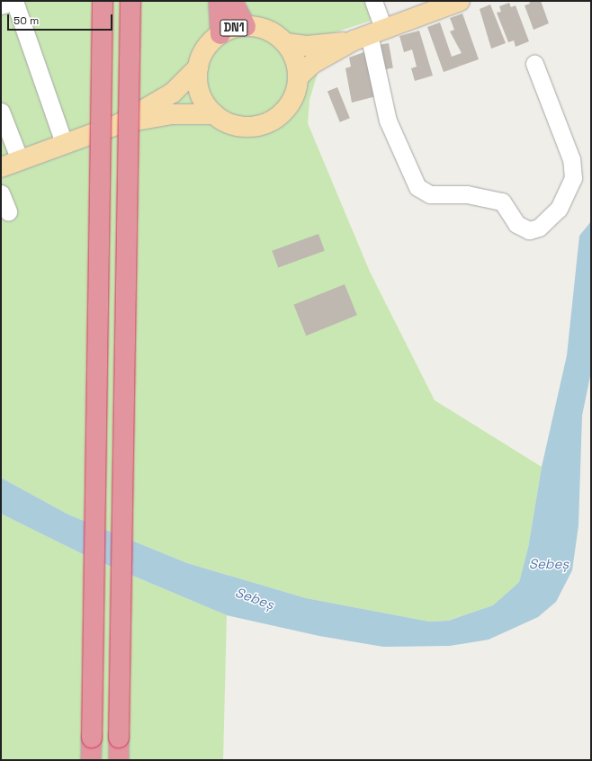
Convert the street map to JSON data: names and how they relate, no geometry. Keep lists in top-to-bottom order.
{
  "streets": {
    "main road": ["DN1"]
  },
  "water": ["Sebeș"],
  "scale_bar": "50 m"
}
